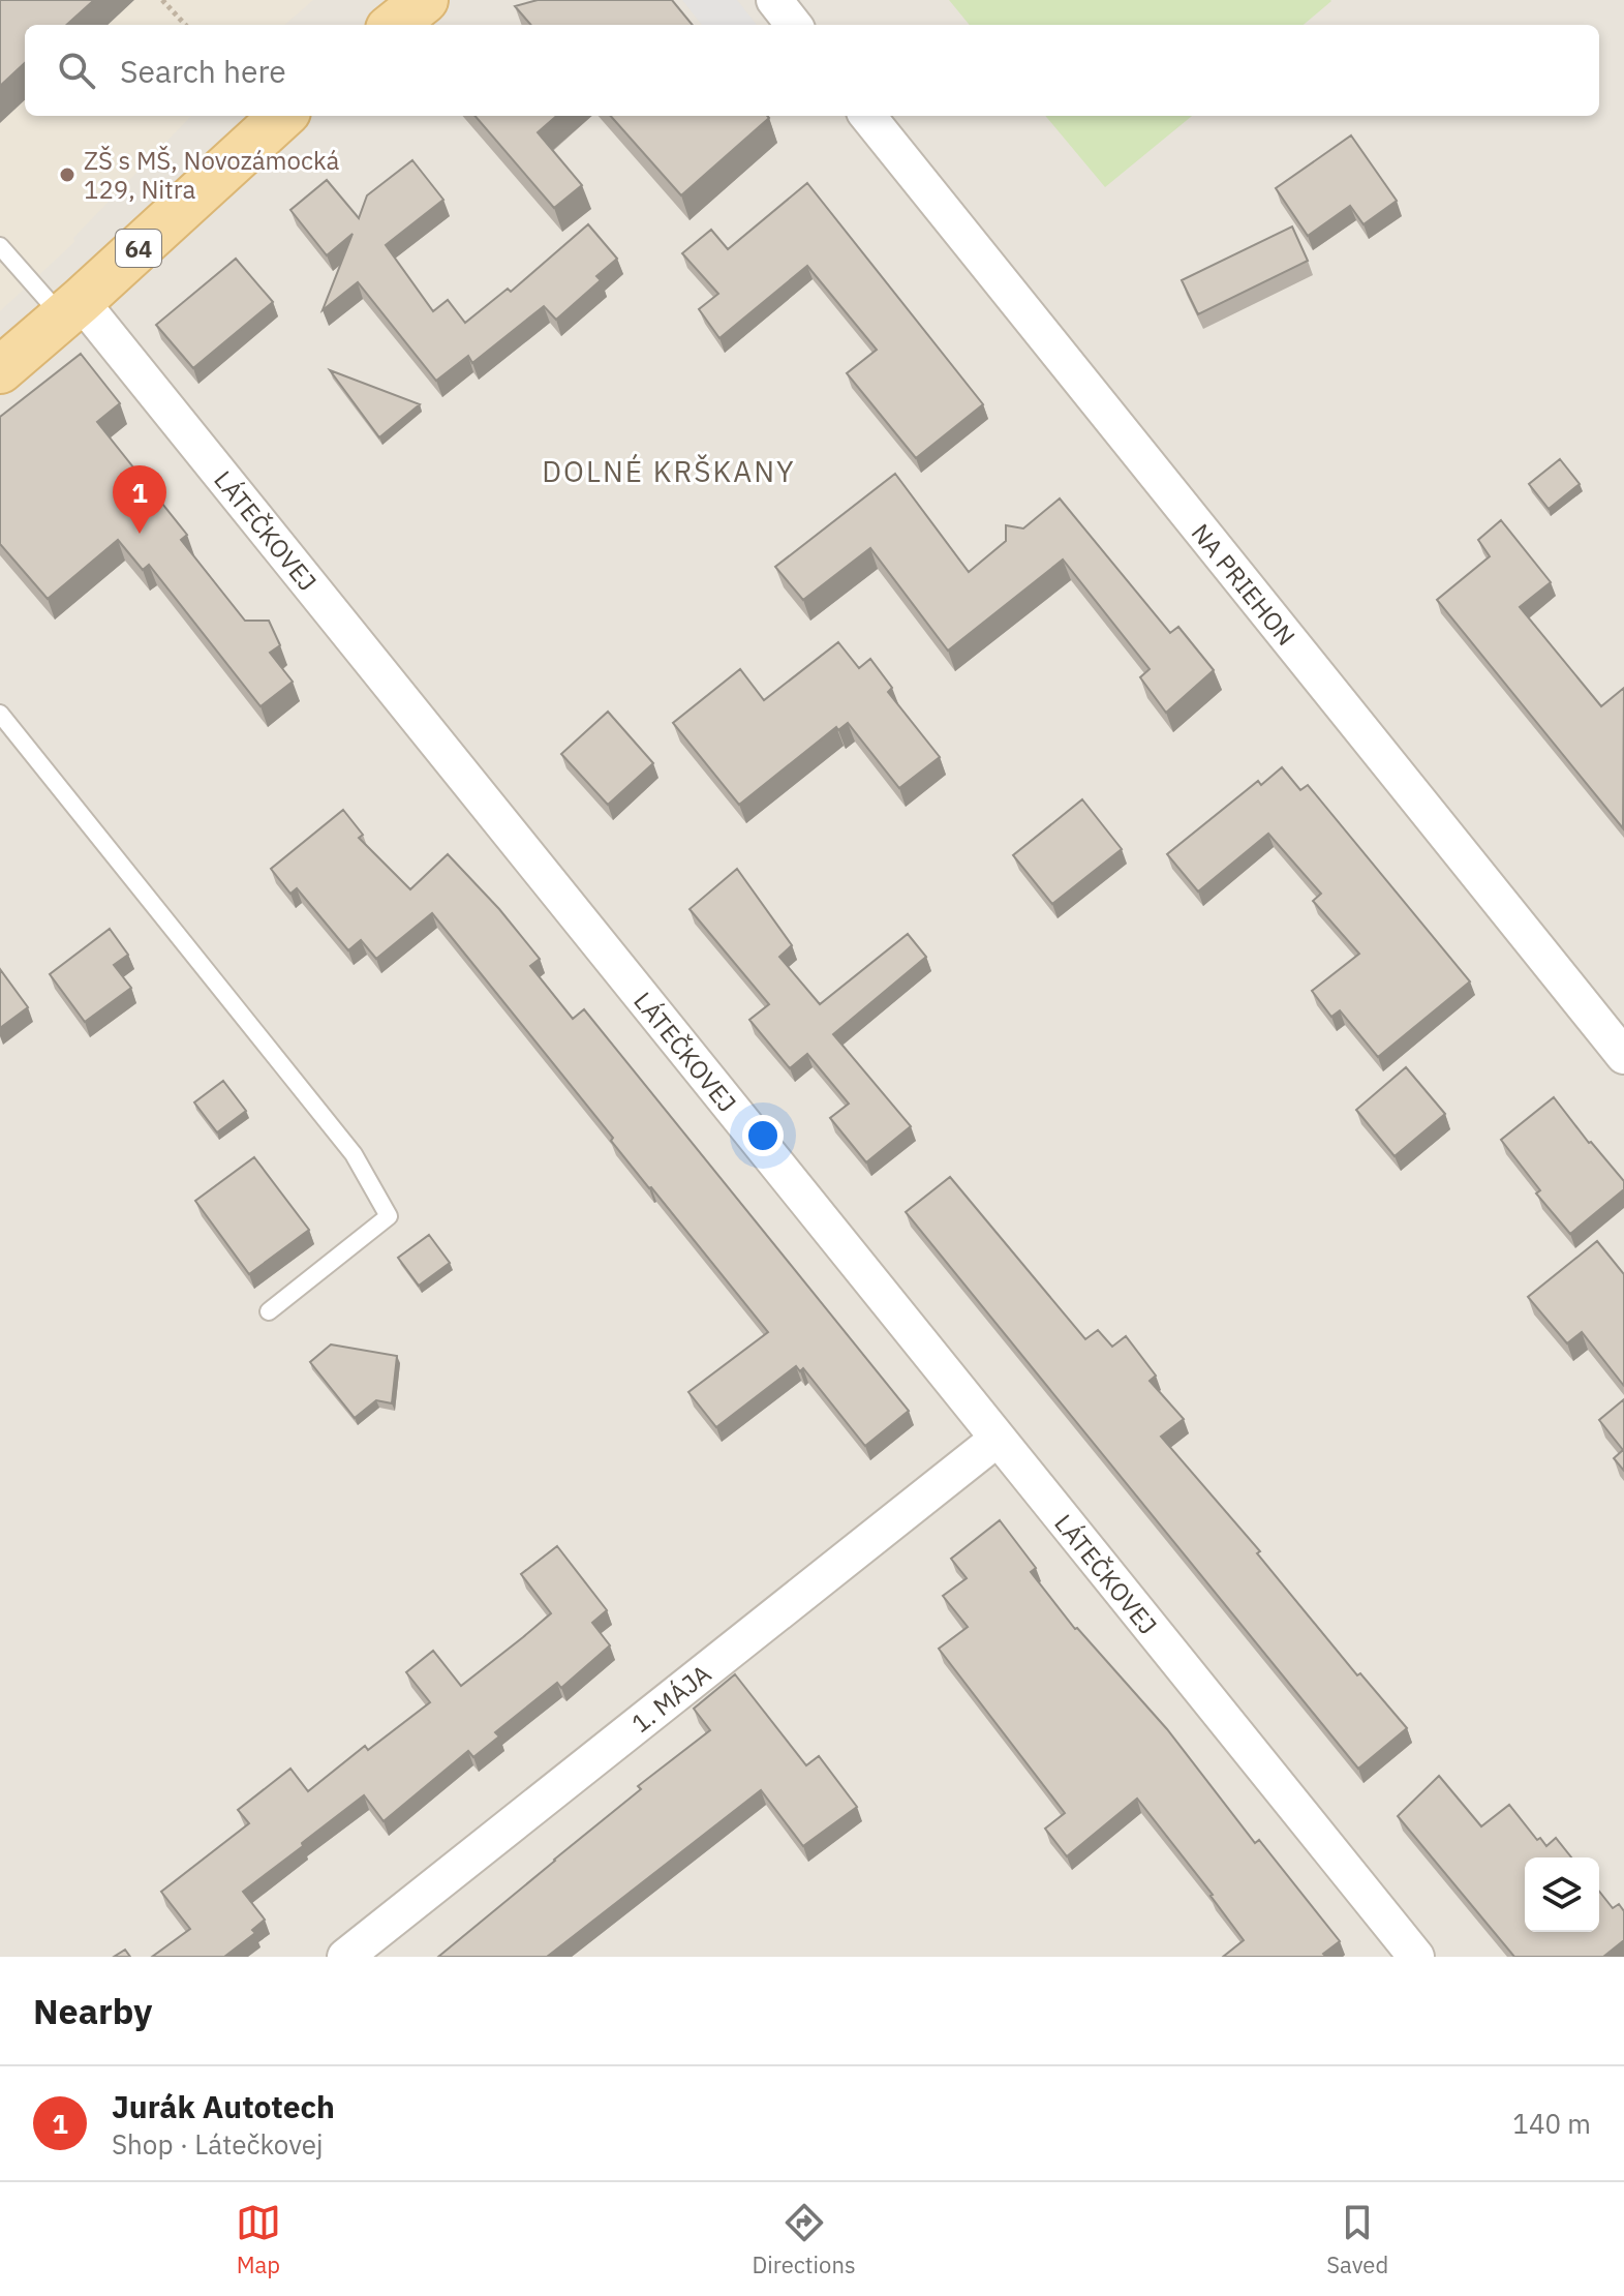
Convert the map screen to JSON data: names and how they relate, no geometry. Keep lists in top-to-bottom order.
{
  "streets": {
    "main road": ["64"],
    "street": ["LÁTEČKOVEJ", "NA PRIEHON", "1. MÁJA"]
  },
  "crossings": [
    ["64", "LÁTEČKOVEJ"],
    ["LÁTEČKOVEJ", "1. MÁJA"]
  ],
  "districts": ["DOLNÉ KRŠKANY"],
  "places": ["ZŠ s MŠ, Novozámocká 129, Nitra"],
  "page": {
    "search": "Search here",
    "pins": "1",
    "heading": "Nearby",
    "list": [
      {
        "mark": "1",
        "name": "Jurák Autotech",
        "note": "Shop · Látečkovej",
        "value": "140 m"
      }
    ],
    "nav": ["Map", "Directions", "Saved"]
  }
}
